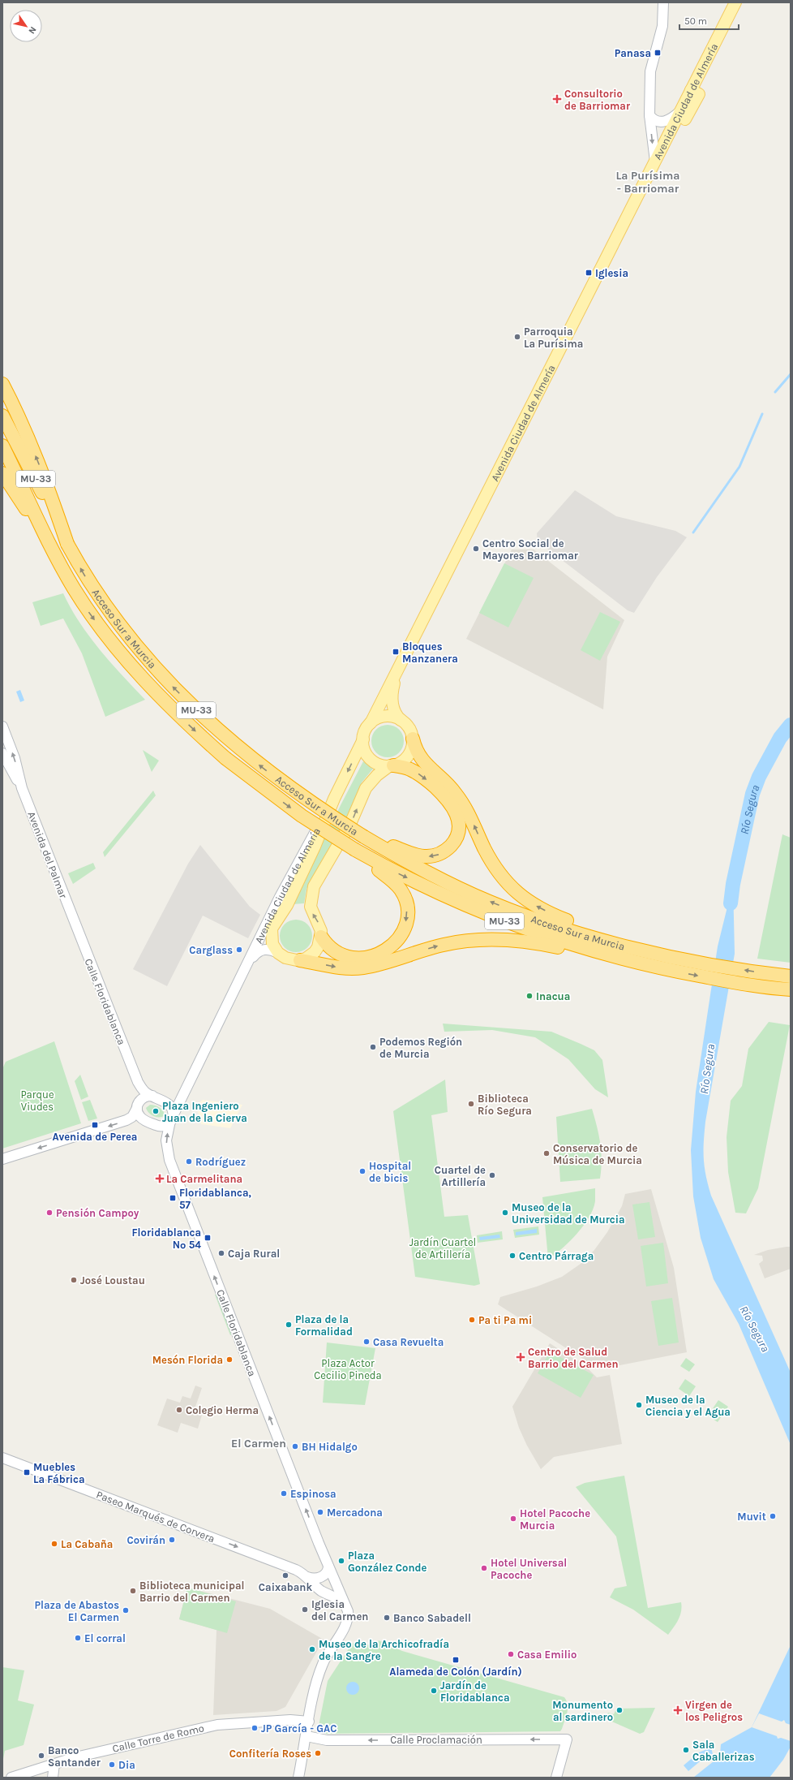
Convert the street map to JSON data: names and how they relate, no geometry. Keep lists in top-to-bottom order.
{
  "streets": {
    "highway": ["MU-33", "Acceso Sur a Murcia"],
    "main road": [
      "Avenida Ciudad de Almería",
      "Avenida del Palmar",
      "Calle Floridablanca",
      "Paseo Marqués de Corvera",
      "Calle Torre de Romo",
      "Calle Proclamación"
    ]
  },
  "crossings": [
    ["Avenida Ciudad de Almería", "Calle Floridablanca"],
    ["Avenida del Palmar", "Calle Floridablanca"]
  ],
  "one_way": ["Calle Floridablanca", "Paseo Marqués de Corvera", "Calle Proclamación"],
  "districts": ["La Purísima - Barriomar", "El Carmen"],
  "water": ["Río Segura"],
  "parks": ["Parque Viudes", "Jardín Cuartel de Artillería", "Plaza Actor Cecilio Pineda"],
  "places": {
    "transit": [
      "Panasa",
      "Iglesia",
      "Bloques Manzanera",
      "Avenida de Perea",
      "Floridablanca, 57",
      "Floridablanca Nº 54",
      "Muebles La Fábrica",
      "Alameda de Colón (Jardín)"
    ],
    "health": [
      "Consultorio de Barriomar",
      "La Carmelitana",
      "Centro de Salud Barrio del Carmen",
      "Virgen de los Peligros"
    ],
    "other": [
      "Parroquia La Purísima",
      "Centro Social de Mayores Barriomar",
      "Carglass",
      "Inacua",
      "Podemos Región de Murcia",
      "Biblioteca Río Segura",
      "Plaza Ingeniero Juan de la Cierva",
      "Conservatorio de Música de Murcia",
      "Rodríguez",
      "Hospital de bicis",
      "Cuartel de Artillería",
      "Pensión Campoy",
      "Museo de la Universidad de Murcia",
      "Caja Rural",
      "Centro Párraga",
      "José Loustau",
      "Pa ti Pa mi",
      "Plaza de la Formalidad",
      "Casa Revuelta",
      "Mesón Florida",
      "Museo de la Ciencia y el Agua",
      "Colegio Herma",
      "BH Hidalgo",
      "Espinosa",
      "Mercadona",
      "Muvit",
      "Hotel Pacoche Murcia",
      "Covirán",
      "La Cabaña",
      "Plaza González Conde",
      "Hotel Universal Pacoche",
      "Caixabank",
      "Biblioteca municipal Barrio del Carmen",
      "Iglesia del Carmen",
      "Plaza de Abastos El Carmen",
      "Banco Sabadell",
      "El corral",
      "Museo de la Archicofradía de la Sangre",
      "Casa Emilio",
      "Jardín de Floridablanca",
      "Monumento al sardinero",
      "JP García - GAC",
      "Sala Caballerizas",
      "Confitería Roses",
      "Banco Santander",
      "Dia"
    ]
  },
  "scale_bar": "50 m",
  "north": "bottom right"
}
